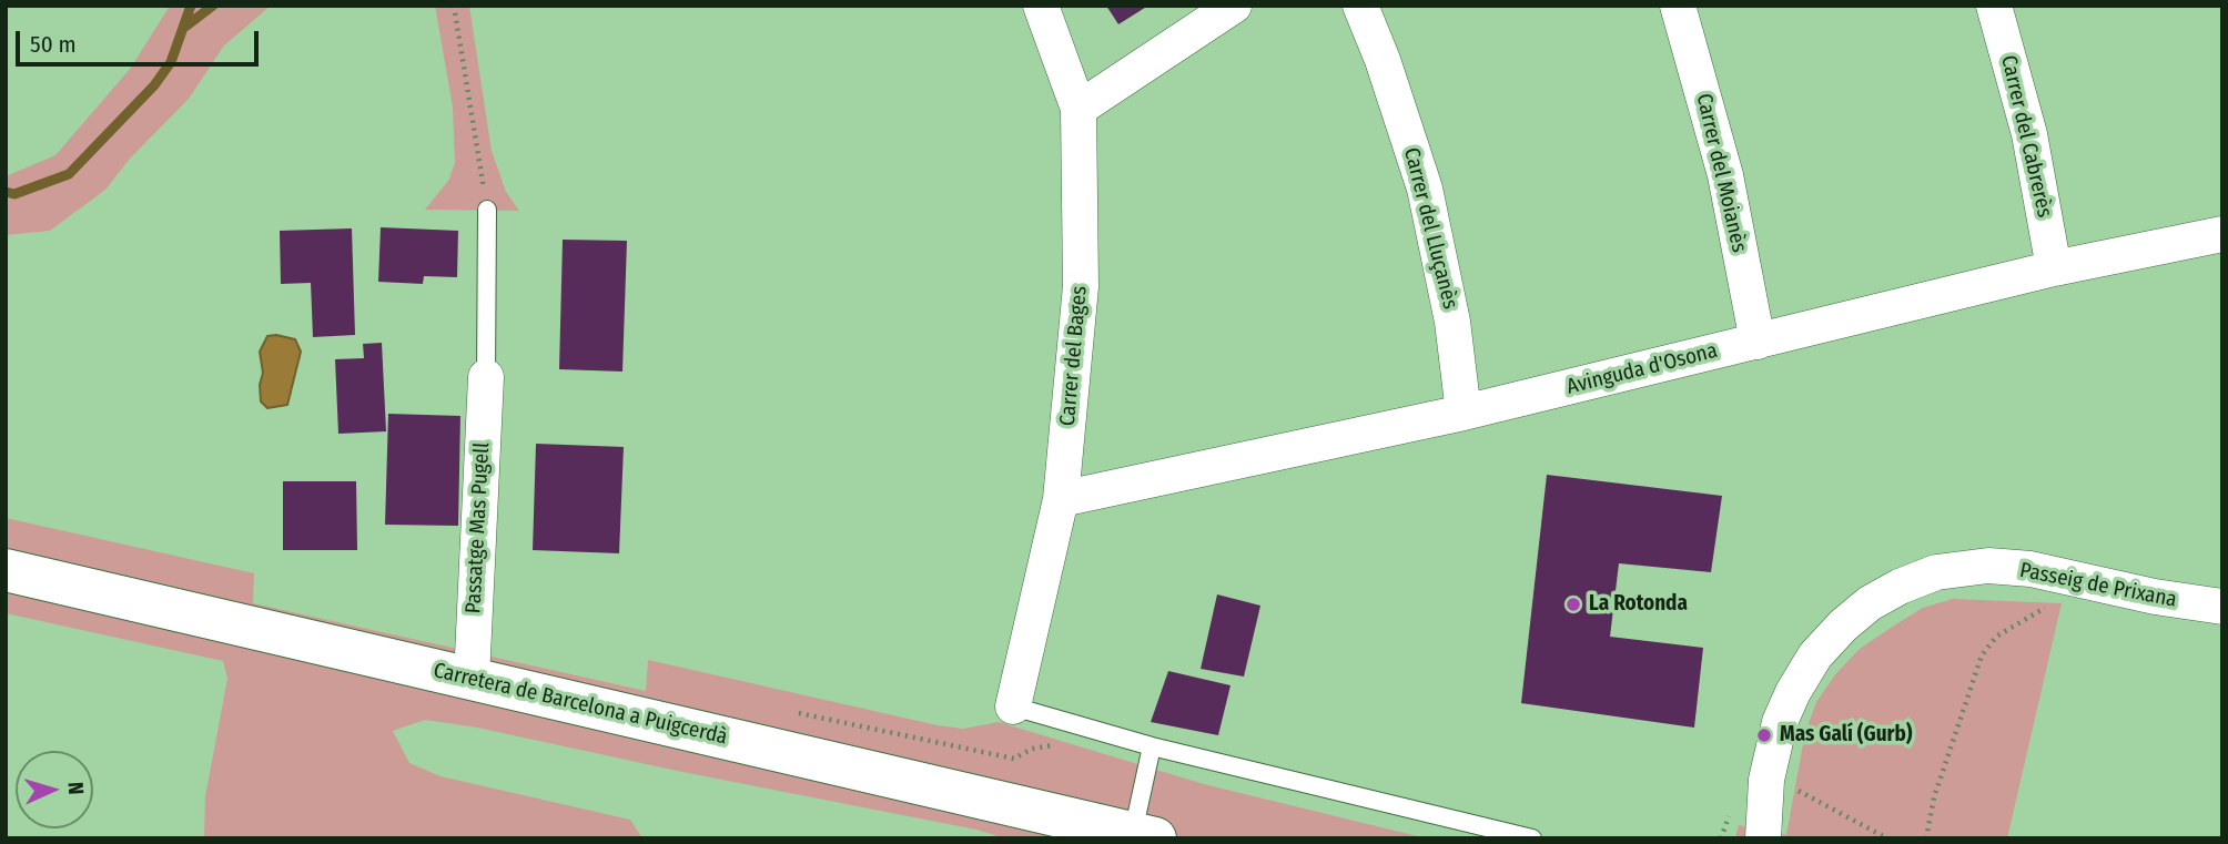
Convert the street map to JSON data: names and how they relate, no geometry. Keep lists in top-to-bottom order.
{
  "streets": {
    "street": [
      "Carrer del Cabrerès",
      "Carrer del Moianès",
      "Carrer del Lluçanès",
      "Carrer del Bages",
      "Avinguda d'Osona",
      "Passatge Mas Pugell",
      "Passeig de Prixana",
      "Carretera de Barcelona a Puigcerdà"
    ]
  },
  "crossings": [
    ["Carrer del Cabrerès", "Avinguda d'Osona"],
    ["Carrer del Moianès", "Avinguda d'Osona"],
    ["Carrer del Lluçanès", "Avinguda d'Osona"],
    ["Carrer del Bages", "Avinguda d'Osona"],
    ["Passatge Mas Pugell", "Carretera de Barcelona a Puigcerdà"]
  ],
  "places": ["La Rotonda", "Mas Galí (Gurb)"],
  "scale_bar": "50 m",
  "north": "right"
}
